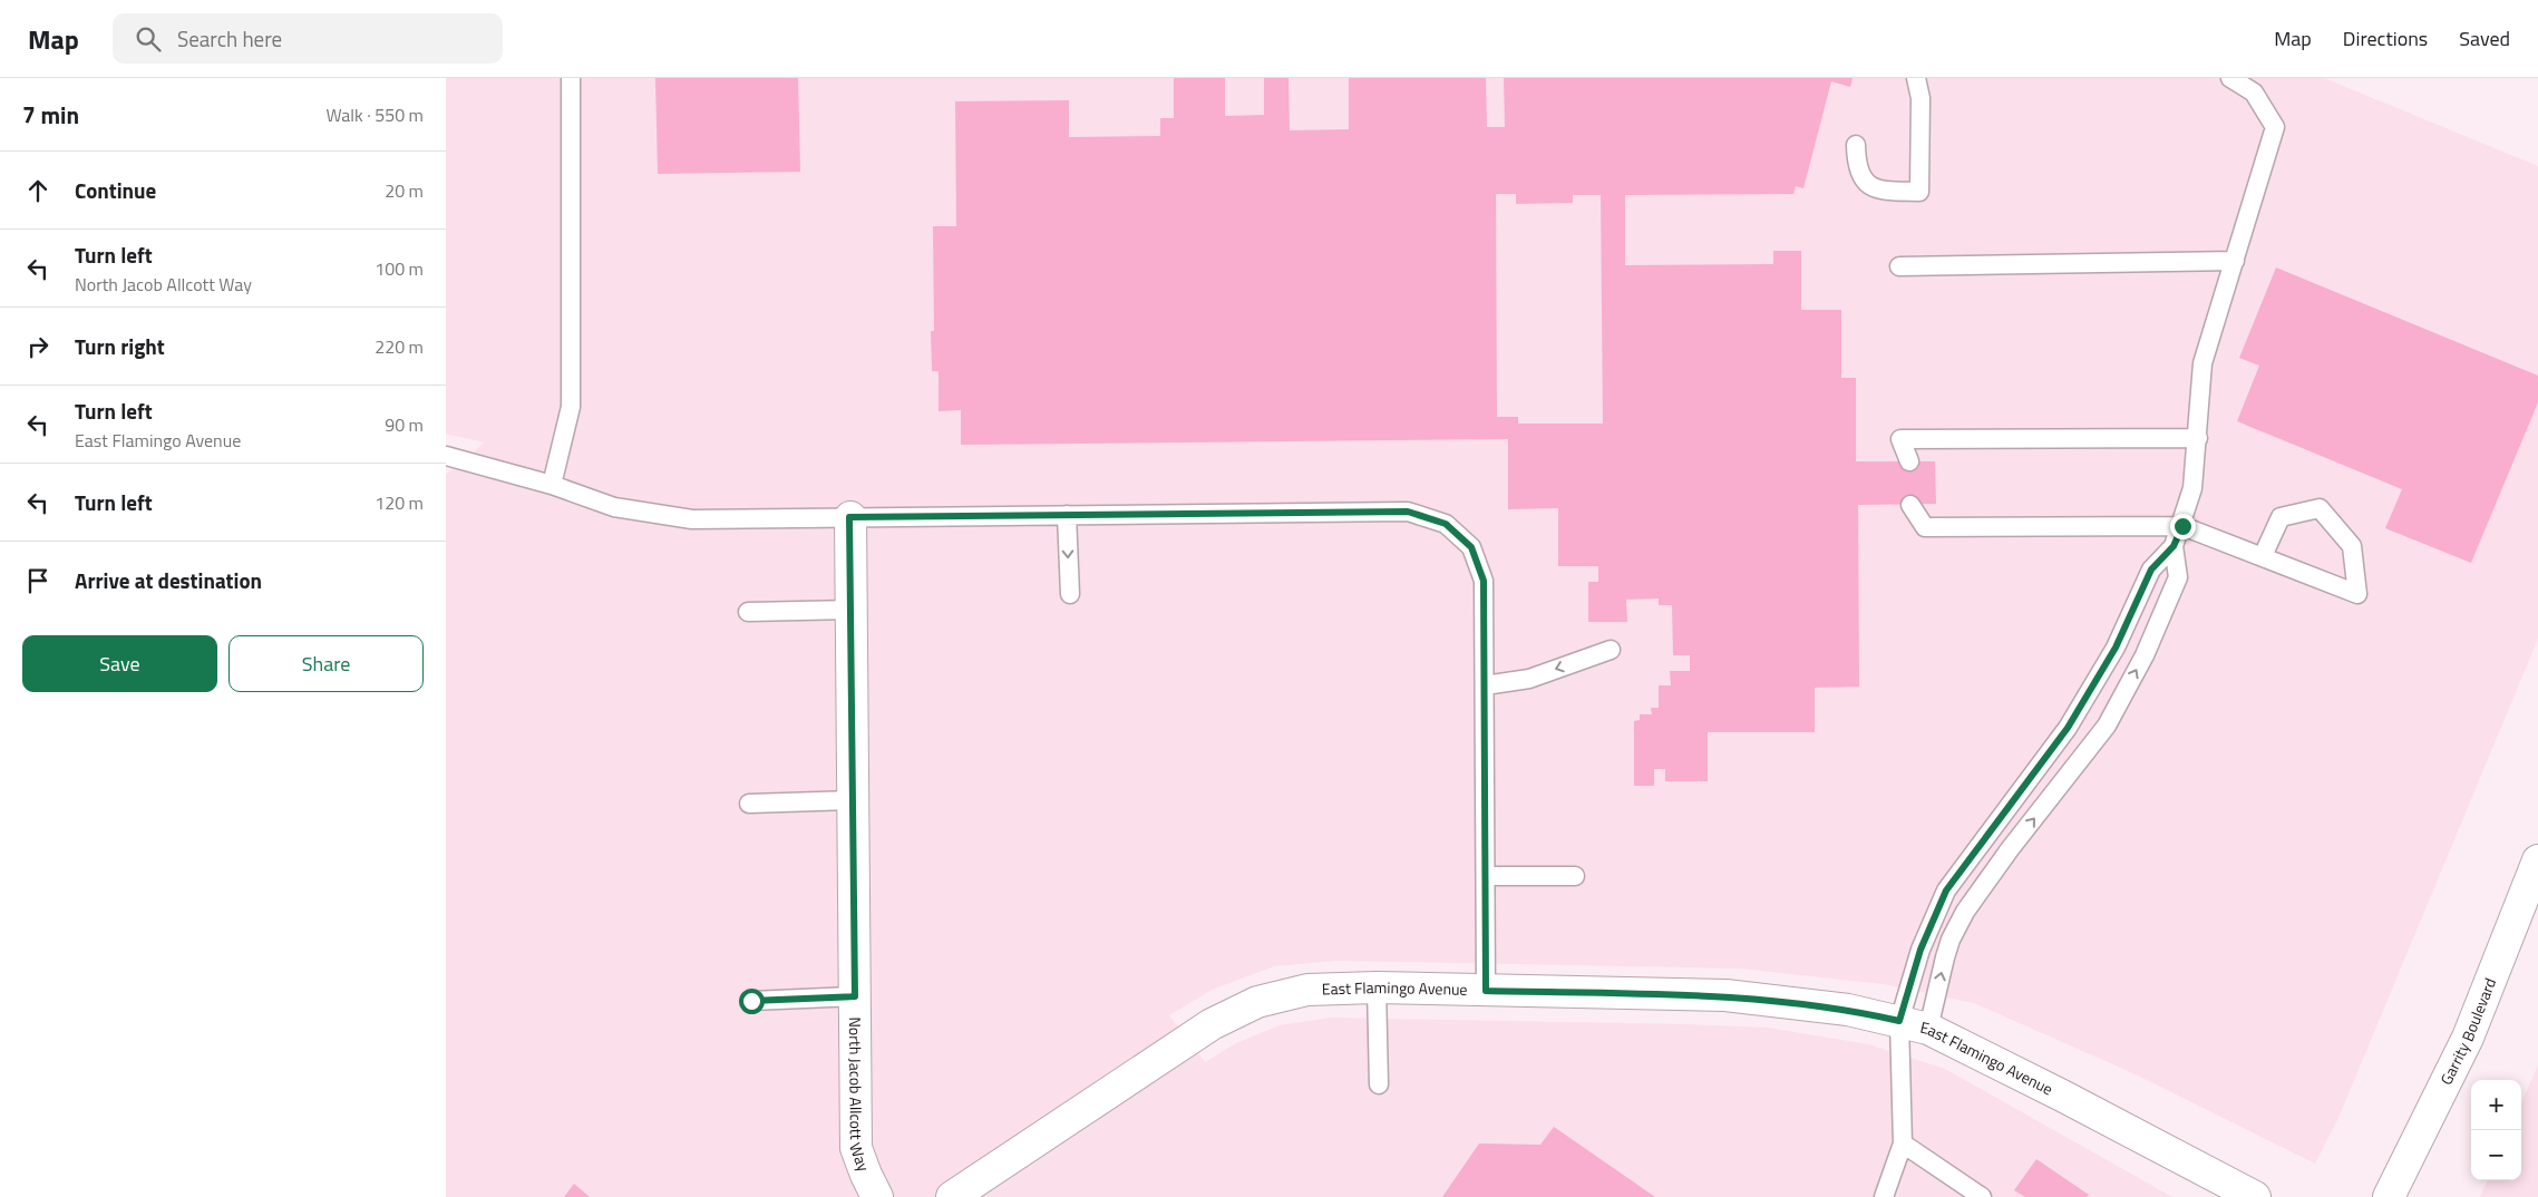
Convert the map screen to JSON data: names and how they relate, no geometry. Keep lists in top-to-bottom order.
{
  "streets": {
    "street": ["East Flamingo Avenue", "Garrity Boulevard", "North Jacob Allcott Way"]
  },
  "page": {
    "header": "Map",
    "search": "Search here",
    "nav": ["Map", "Directions", "Saved"],
    "heading": ["7 min", "Walk · 550 m"],
    "list": [
      ["Continue", "20 m"],
      ["Turn left", "North Jacob Allcott Way", "100 m"],
      ["Turn right", "220 m"],
      ["Turn left", "East Flamingo Avenue", "90 m"],
      ["Turn left", "120 m"],
      "Arrive at destination"
    ],
    "buttons": ["Save", "Share"],
    "map_buttons": ["+", "−"]
  }
}
